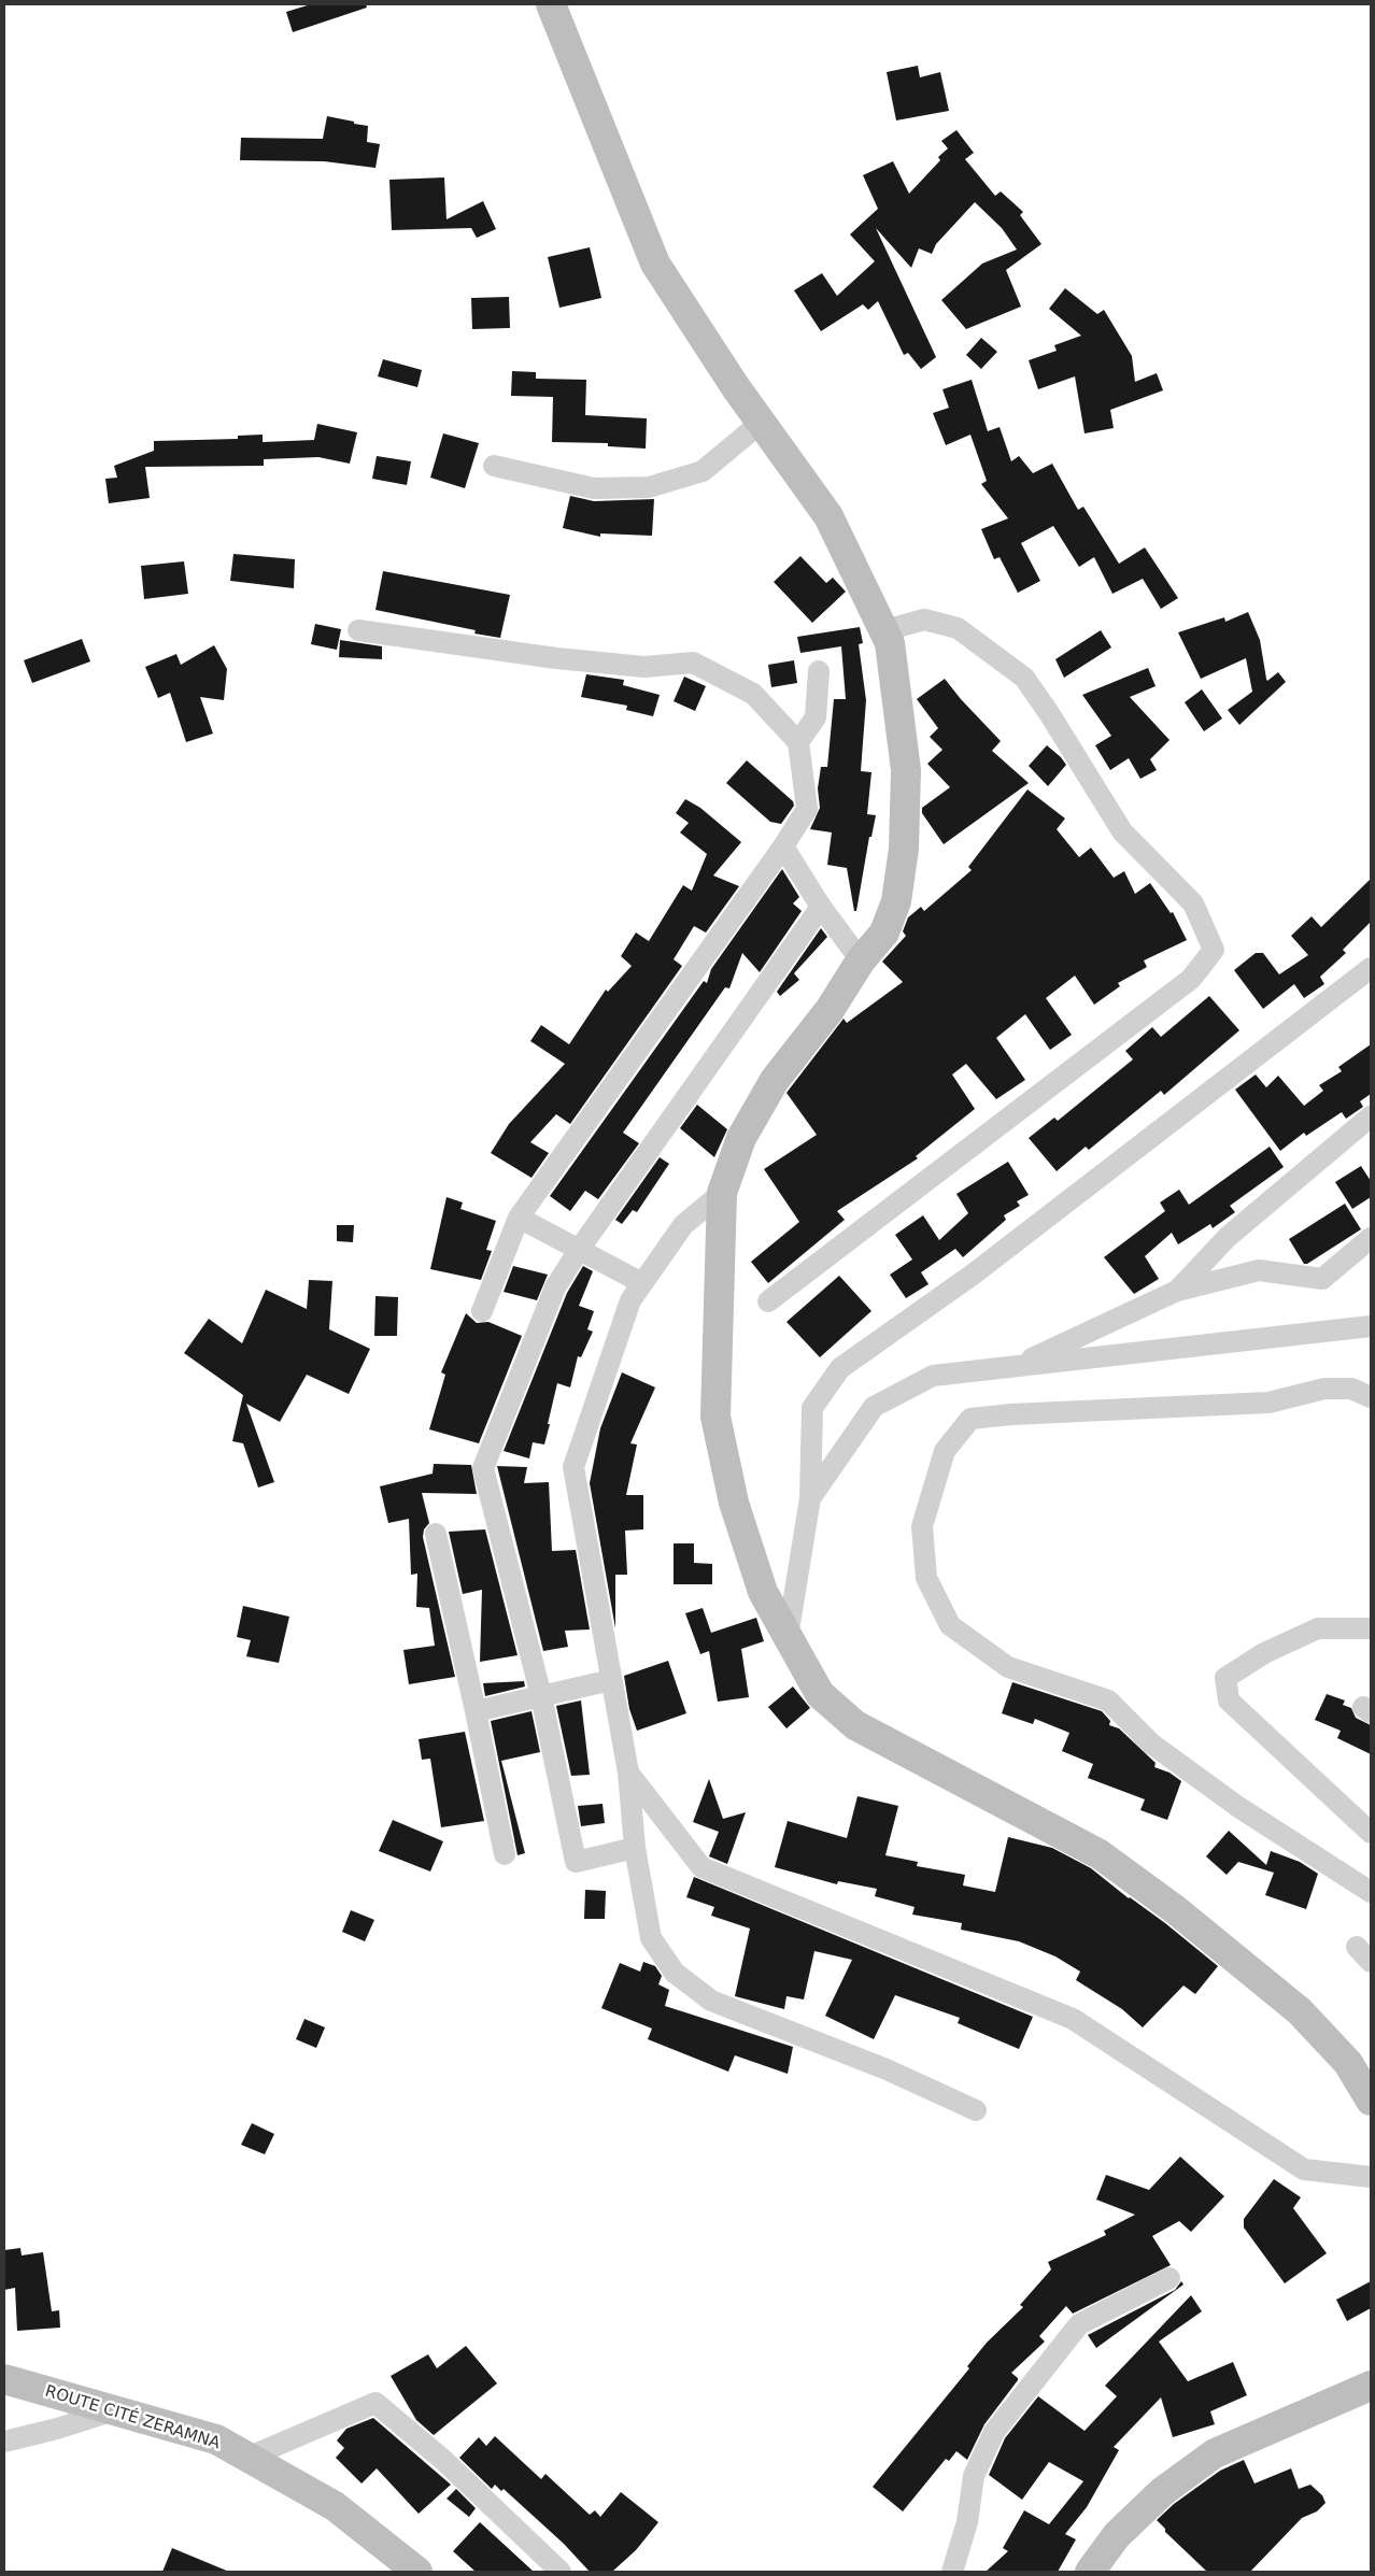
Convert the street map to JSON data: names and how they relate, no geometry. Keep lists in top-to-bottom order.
{
  "streets": {
    "street": ["ROUTE CITÉ ZERAMNA"]
  }
}
